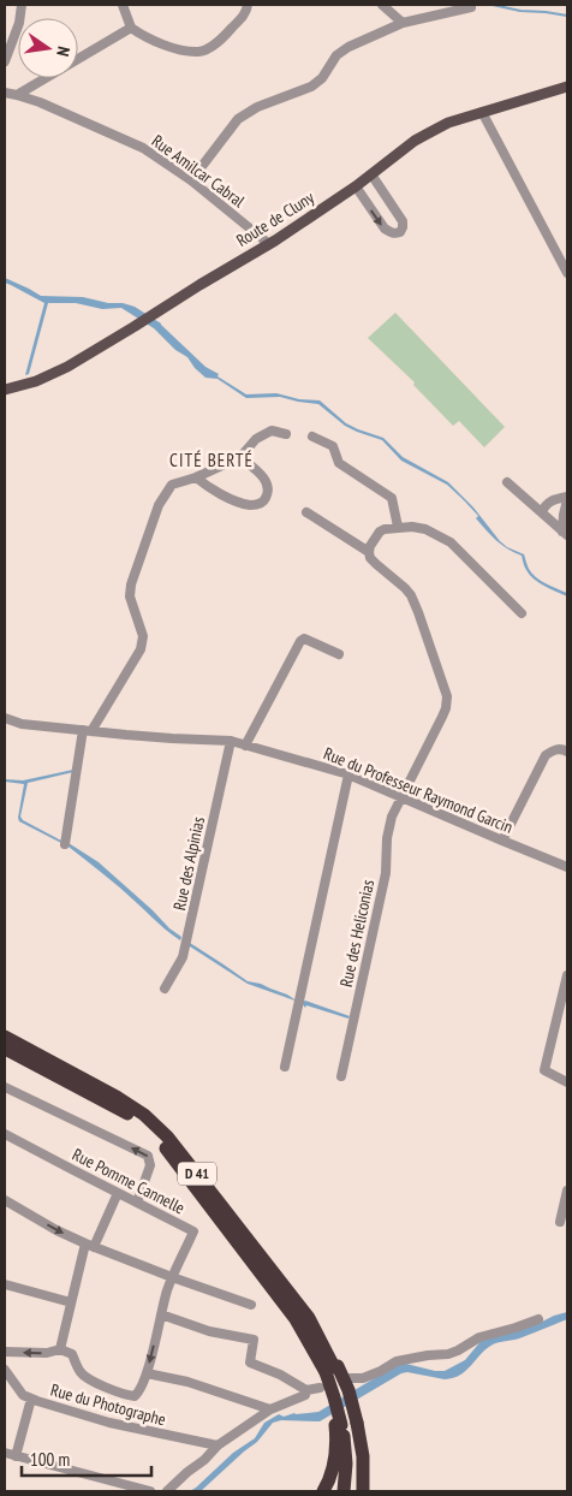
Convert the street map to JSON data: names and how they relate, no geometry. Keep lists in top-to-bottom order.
{
  "streets": {
    "highway": ["D 41"],
    "main road": ["Route de Cluny"],
    "street": [
      "Rue Amilcar Cabral",
      "Rue du Professeur Raymond Garcin",
      "Rue des Alpinias",
      "Rue des Heliconias",
      "Rue Pomme Cannelle",
      "Rue du Photographe"
    ]
  },
  "crossings": [
    ["Rue Amilcar Cabral", "Route de Cluny"],
    ["Rue du Professeur Raymond Garcin", "Rue des Alpinias"],
    ["Rue du Professeur Raymond Garcin", "Rue des Heliconias"]
  ],
  "districts": ["CITÉ BERTÉ"],
  "scale_bar": "100 m",
  "north": "right"
}
